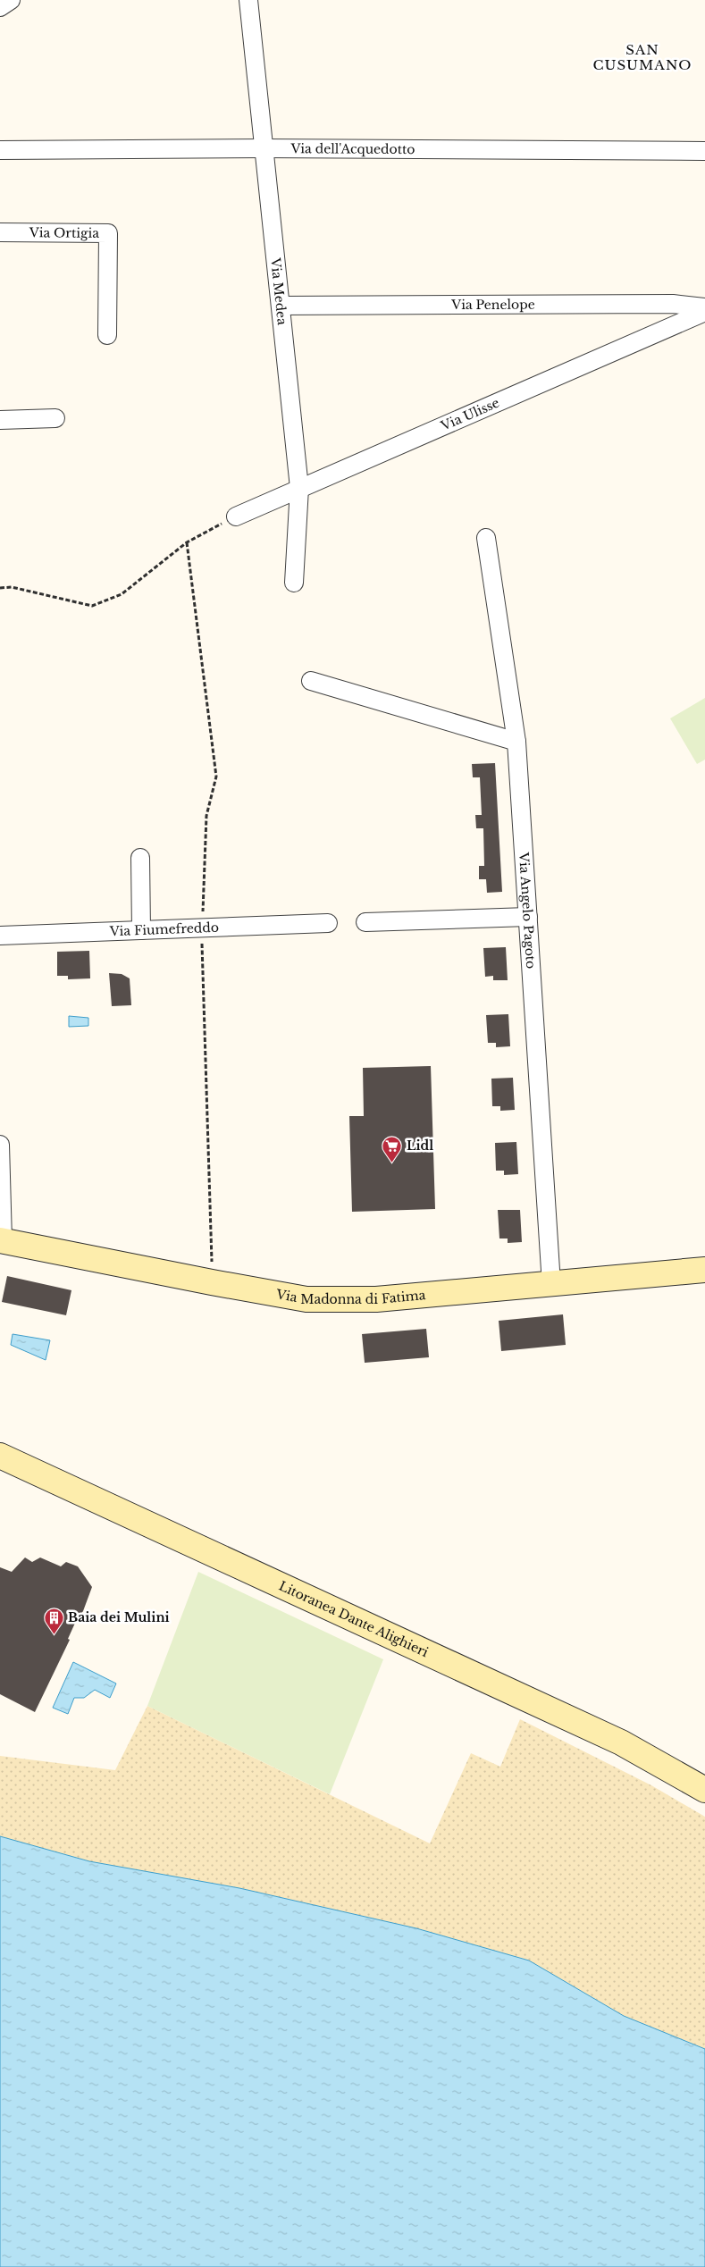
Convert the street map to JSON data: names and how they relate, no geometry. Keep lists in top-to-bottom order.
{
  "streets": {
    "main road": ["Via Madonna di Fatima", "Litoranea Dante Alighieri"],
    "street": [
      "Via dell'Acquedotto",
      "Via Ortigia",
      "Via Medea",
      "Via Penelope",
      "Via Ulisse",
      "Via Angelo Pagoto",
      "Via Fiumefreddo"
    ]
  },
  "crossings": [
    ["Via dell'Acquedotto", "Via Medea"],
    ["Via Medea", "Via Penelope"],
    ["Via Medea", "Via Ulisse"],
    ["Via Angelo Pagoto", "Via Madonna di Fatima"]
  ],
  "districts": ["SAN CUSUMANO"],
  "places": {
    "supermarket": ["Lidl"],
    "building": ["Baia dei Mulini"]
  }
}
